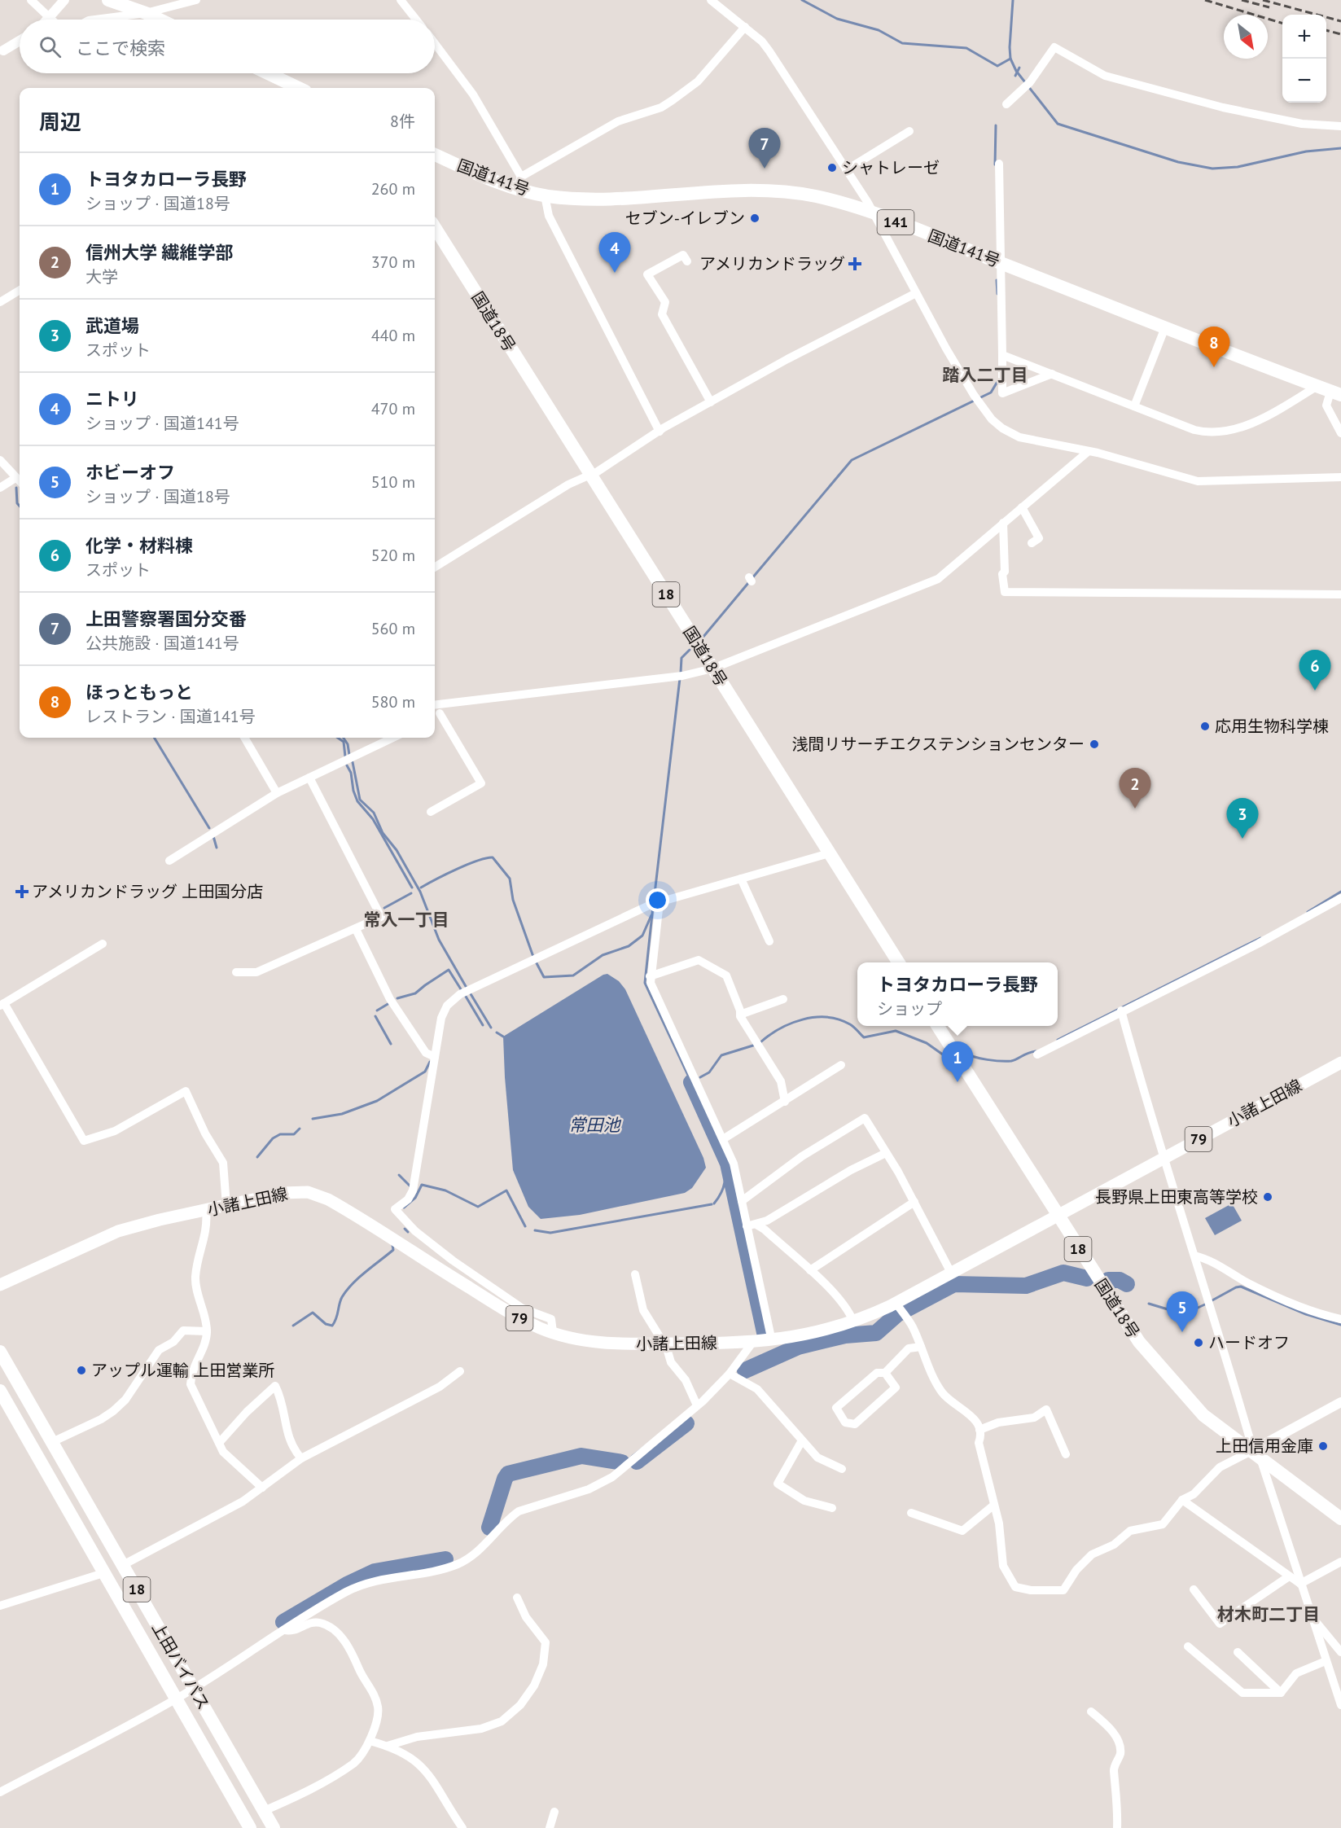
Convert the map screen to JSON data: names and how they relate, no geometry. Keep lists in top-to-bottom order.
{
  "streets": {
    "highway": [
      "国道141号",
      "141",
      "国道18号",
      "18",
      "上田バイパス"
    ],
    "main road": ["小諸上田線", "79"]
  },
  "crossings": [
    ["国道18号", "小諸上田線"]
  ],
  "districts": ["踏入二丁目", "常入一丁目", "材木町二丁目"],
  "water": ["常田池"],
  "places": {
    "other": [
      "シャトレーゼ",
      "セブン-イレブン",
      "応用生物科学棟",
      "浅間リサーチエクステンションセンター",
      "長野県上田東高等学校",
      "ハードオフ",
      "アップル運輸 上田営業所",
      "上田信用金庫"
    ],
    "health": ["アメリカンドラッグ", "アメリカンドラッグ 上田国分店"]
  },
  "north": "bottom right",
  "page": {
    "map_buttons": ["+", "−"],
    "search": "ここで検索",
    "heading": ["周辺", "8件"],
    "pins": [
      "7",
      "4",
      "8",
      "6",
      "2",
      "3",
      "1",
      "5"
    ],
    "list": [
      {
        "mark": "1",
        "name": "トヨタカローラ長野",
        "note": "ショップ · 国道18号",
        "value": "260 m"
      },
      {
        "mark": "2",
        "name": "信州大学 繊維学部",
        "note": "大学",
        "value": "370 m"
      },
      {
        "mark": "3",
        "name": "武道場",
        "note": "スポット",
        "value": "440 m"
      },
      {
        "mark": "4",
        "name": "ニトリ",
        "note": "ショップ · 国道141号",
        "value": "470 m"
      },
      {
        "mark": "5",
        "name": "ホビーオフ",
        "note": "ショップ · 国道18号",
        "value": "510 m"
      },
      {
        "mark": "6",
        "name": "化学・材料棟",
        "note": "スポット",
        "value": "520 m"
      },
      {
        "mark": "7",
        "name": "上田警察署国分交番",
        "note": "公共施設 · 国道141号",
        "value": "560 m"
      },
      {
        "mark": "8",
        "name": "ほっともっと",
        "note": "レストラン · 国道141号",
        "value": "580 m"
      }
    ],
    "popup": ["トヨタカローラ長野", "ショップ"]
  }
}
